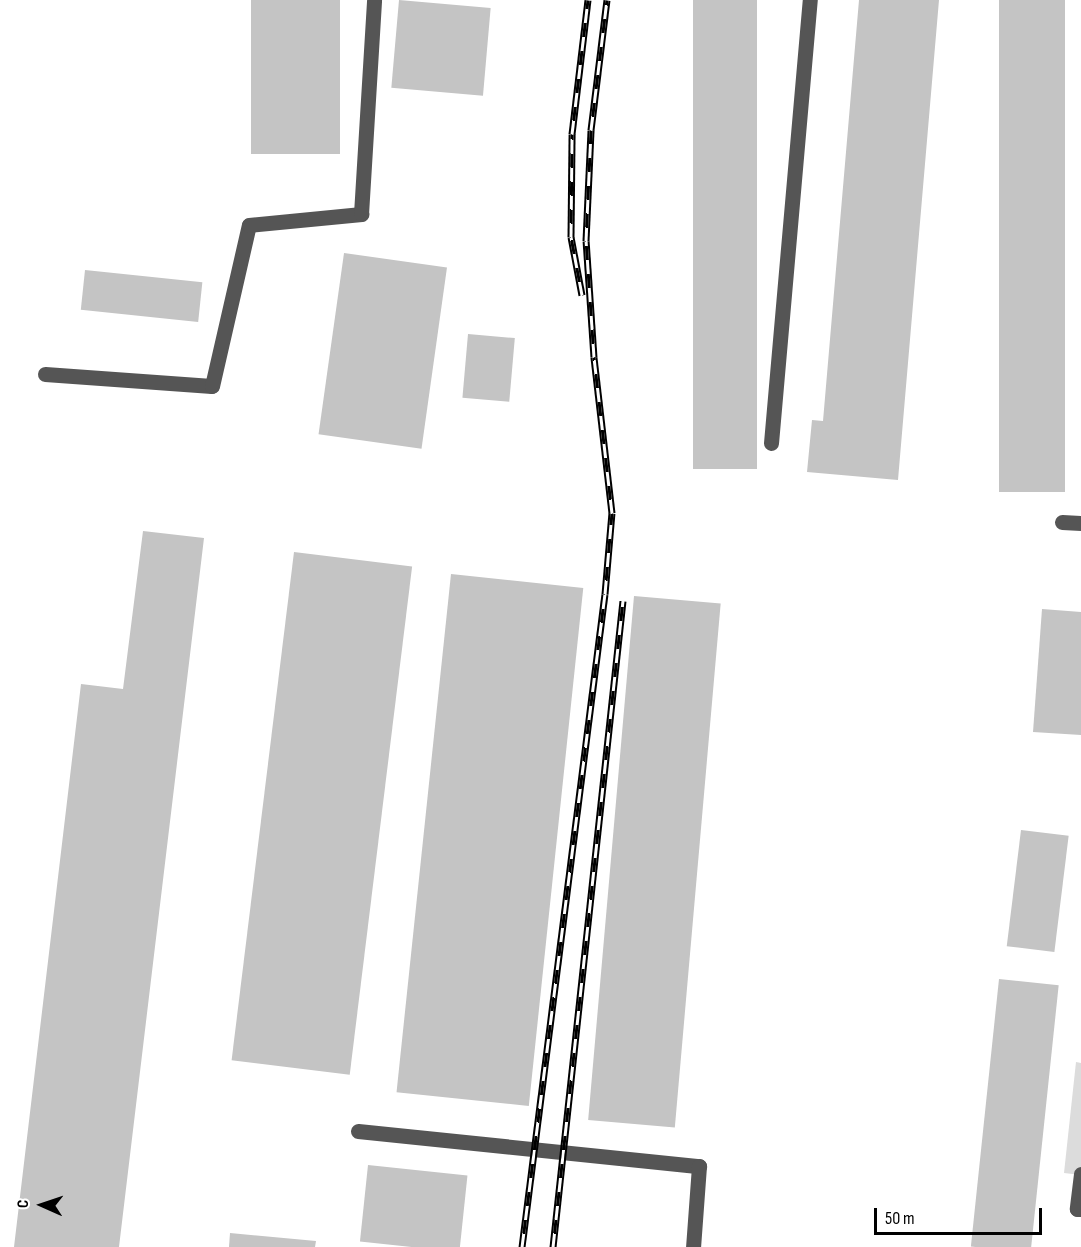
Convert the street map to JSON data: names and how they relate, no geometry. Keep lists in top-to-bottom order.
{
  "scale_bar": "50 m",
  "north": "left"
}
